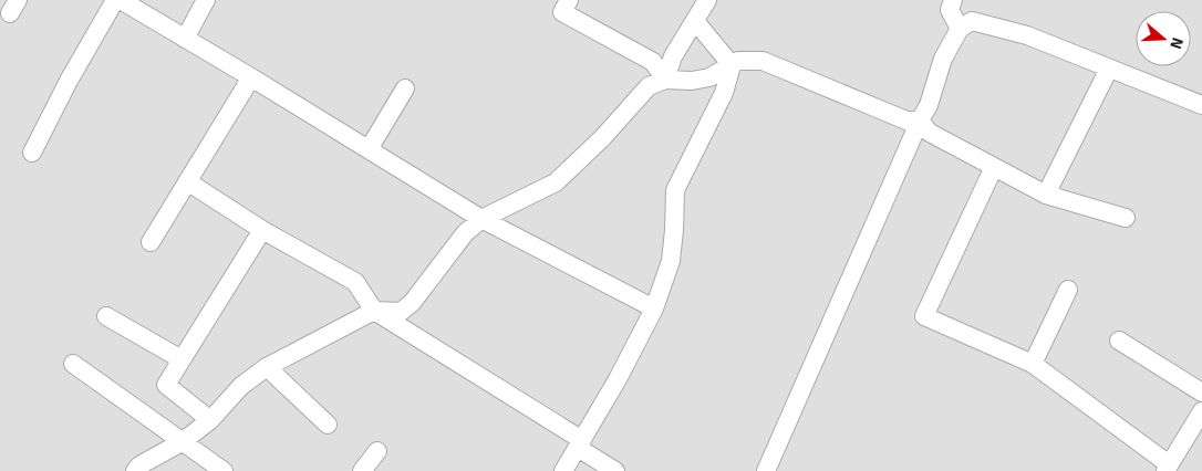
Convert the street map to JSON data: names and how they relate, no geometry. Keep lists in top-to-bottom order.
{
  "north": "right"
}
